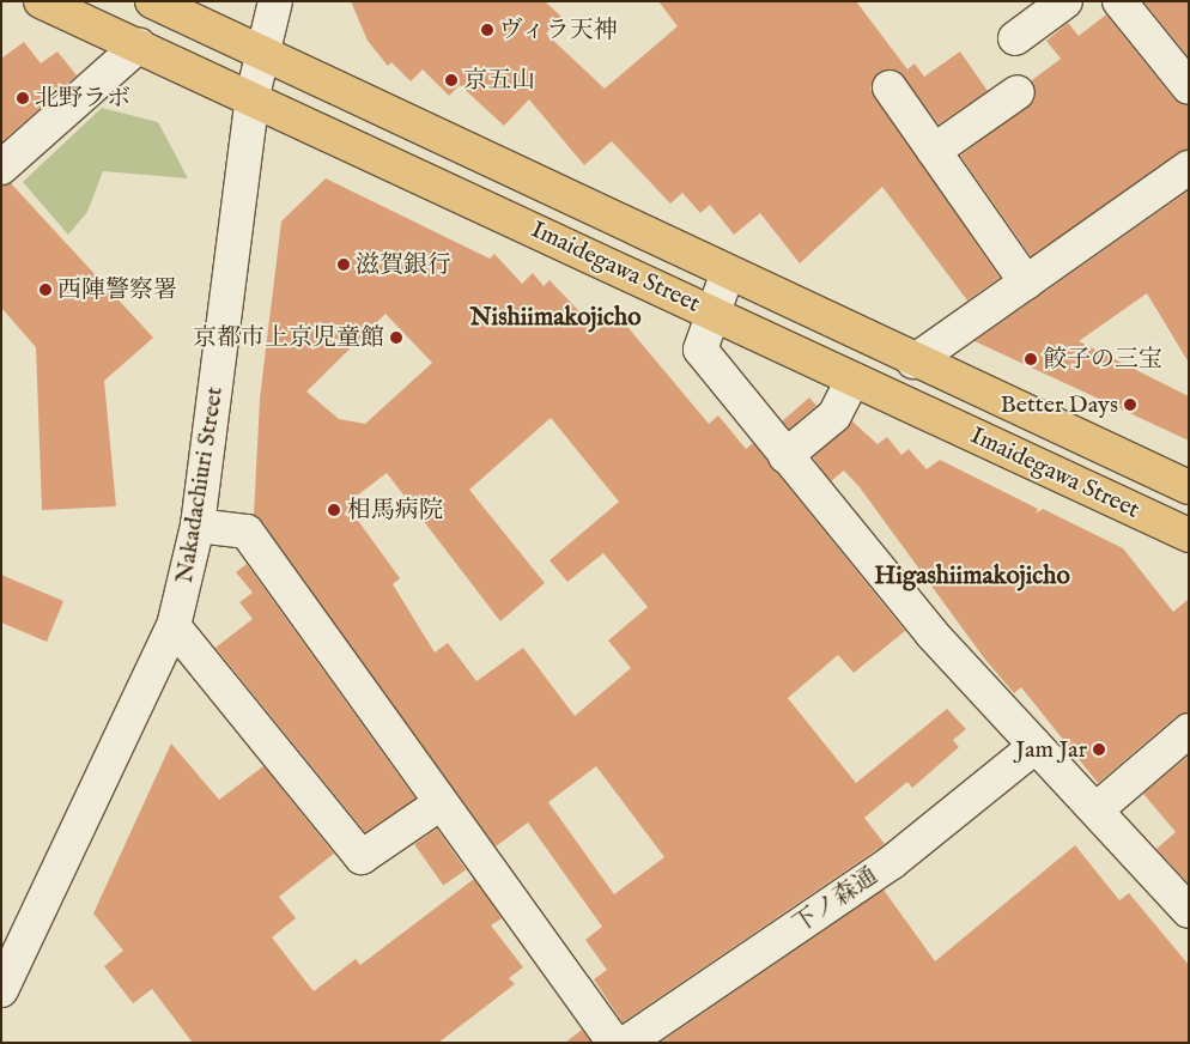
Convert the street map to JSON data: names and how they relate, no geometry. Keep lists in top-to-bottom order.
{
  "streets": {
    "main road": ["Imaidegawa Street"],
    "street": ["Nakadachiuri Street", "下ノ森通"]
  },
  "crossings": [
    ["Imaidegawa Street", "Nakadachiuri Street"]
  ],
  "districts": ["Nishiimakojicho", "Higashiimakojicho"],
  "places": [
    "ヴィラ天神",
    "京五山",
    "北野ラボ",
    "滋賀銀行",
    "西陣警察署",
    "京都市上京児童館",
    "餃子の三宝",
    "Better Days",
    "相馬病院",
    "Jam Jar"
  ]
}
